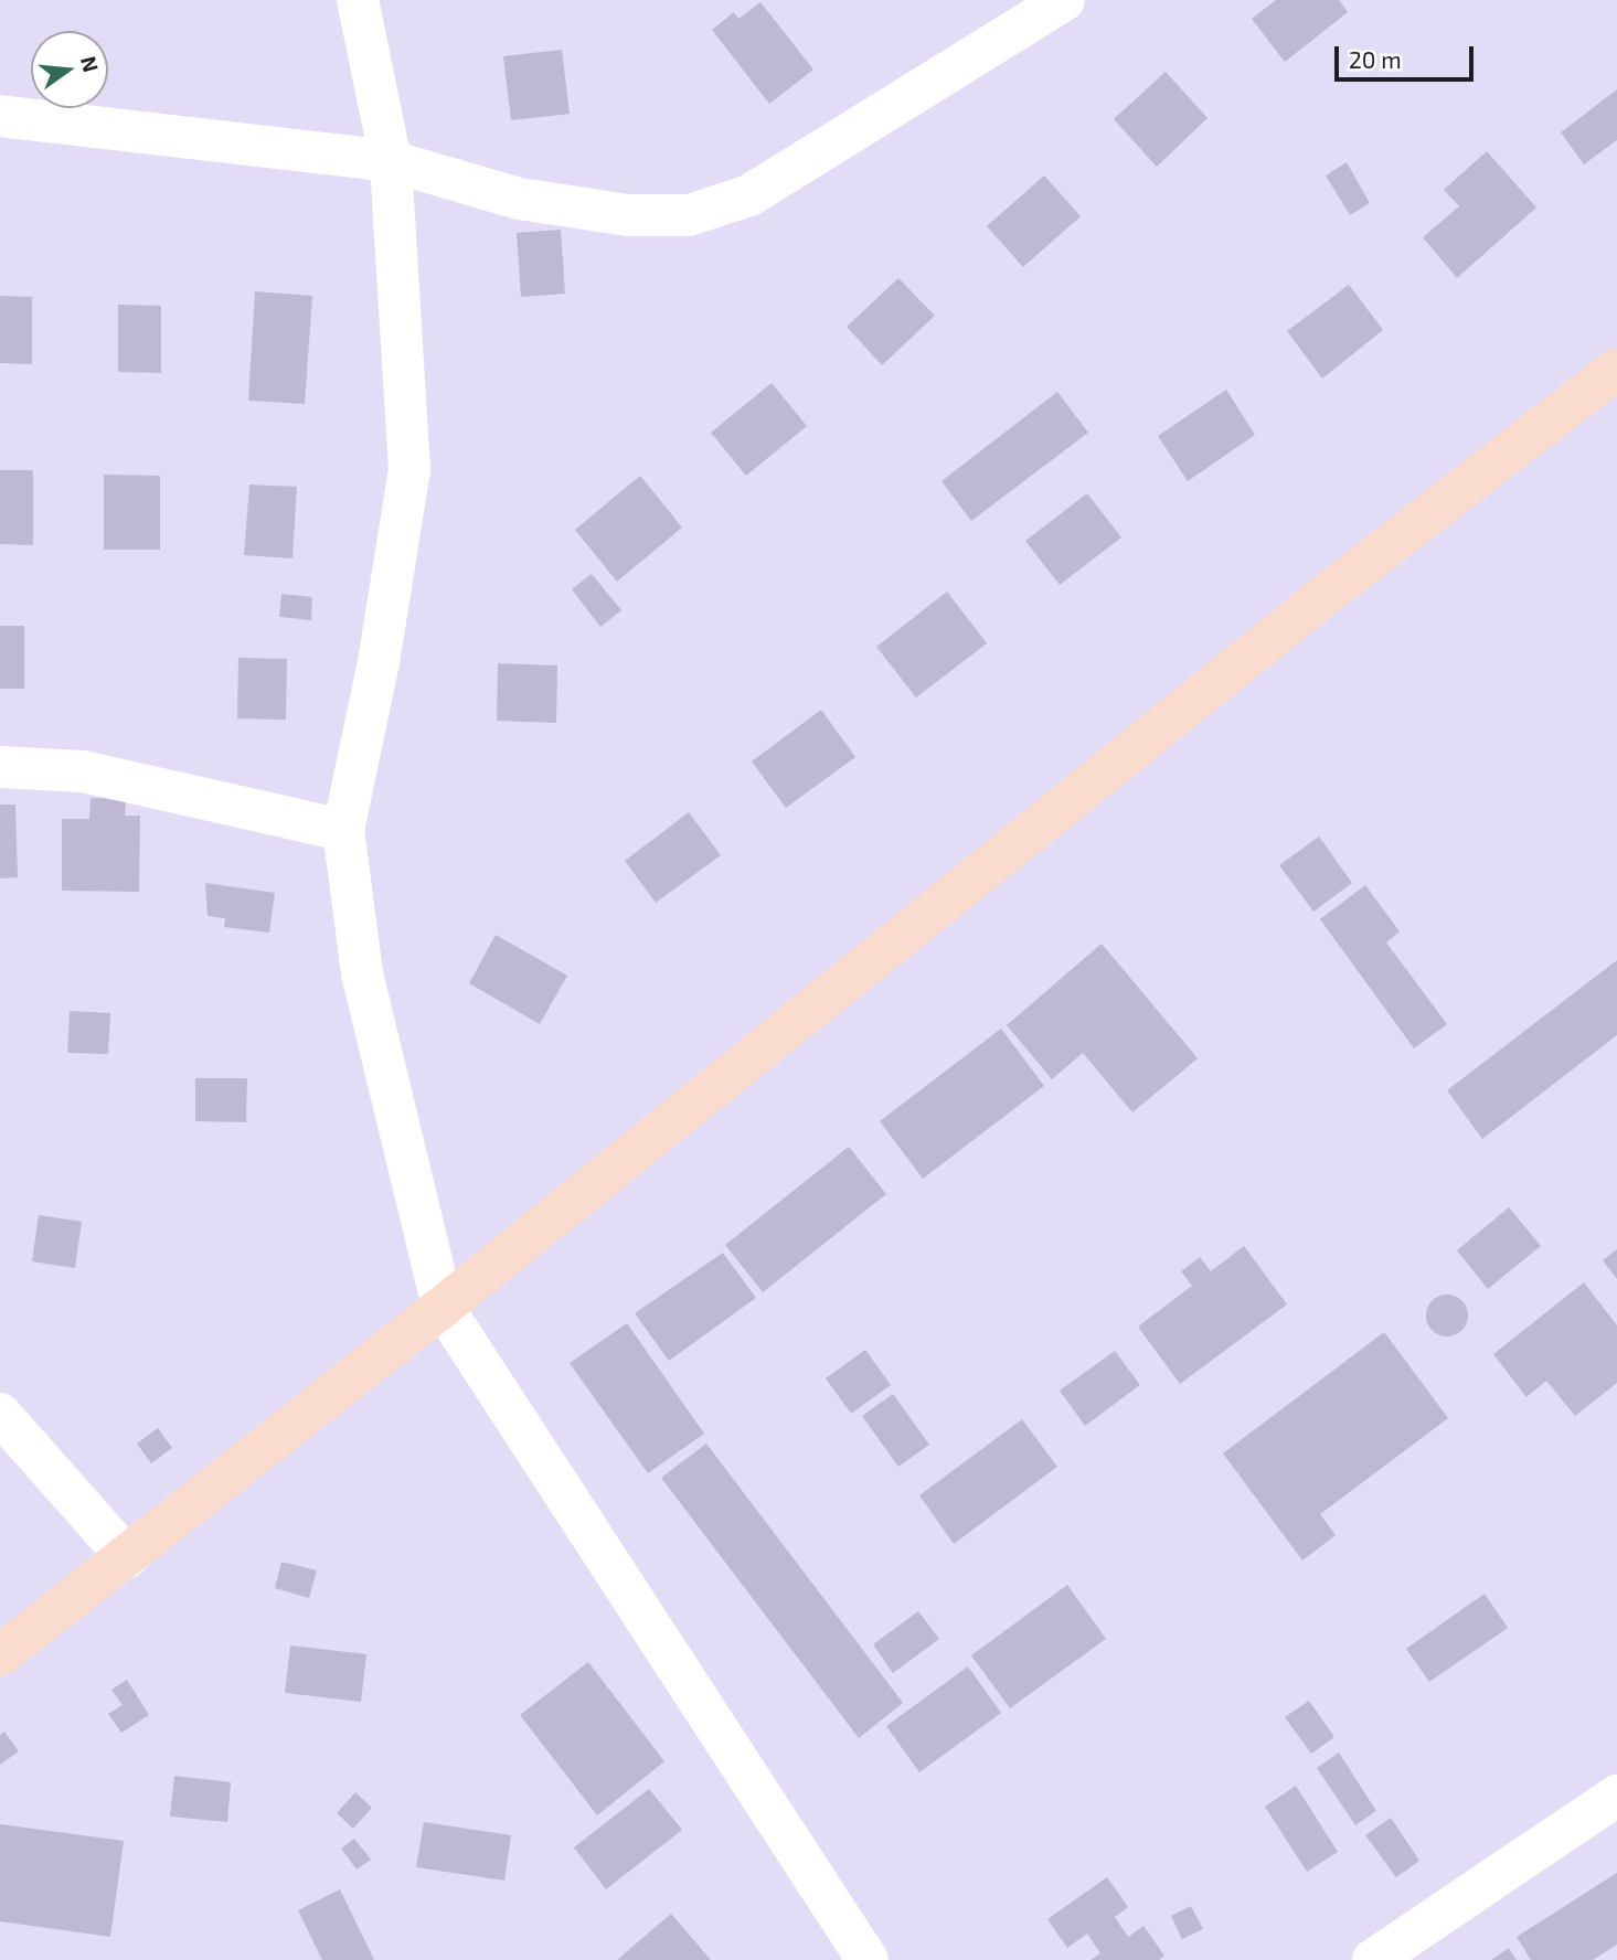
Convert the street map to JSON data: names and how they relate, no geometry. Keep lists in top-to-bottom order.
{
  "scale_bar": "20 m",
  "north": "right"
}
